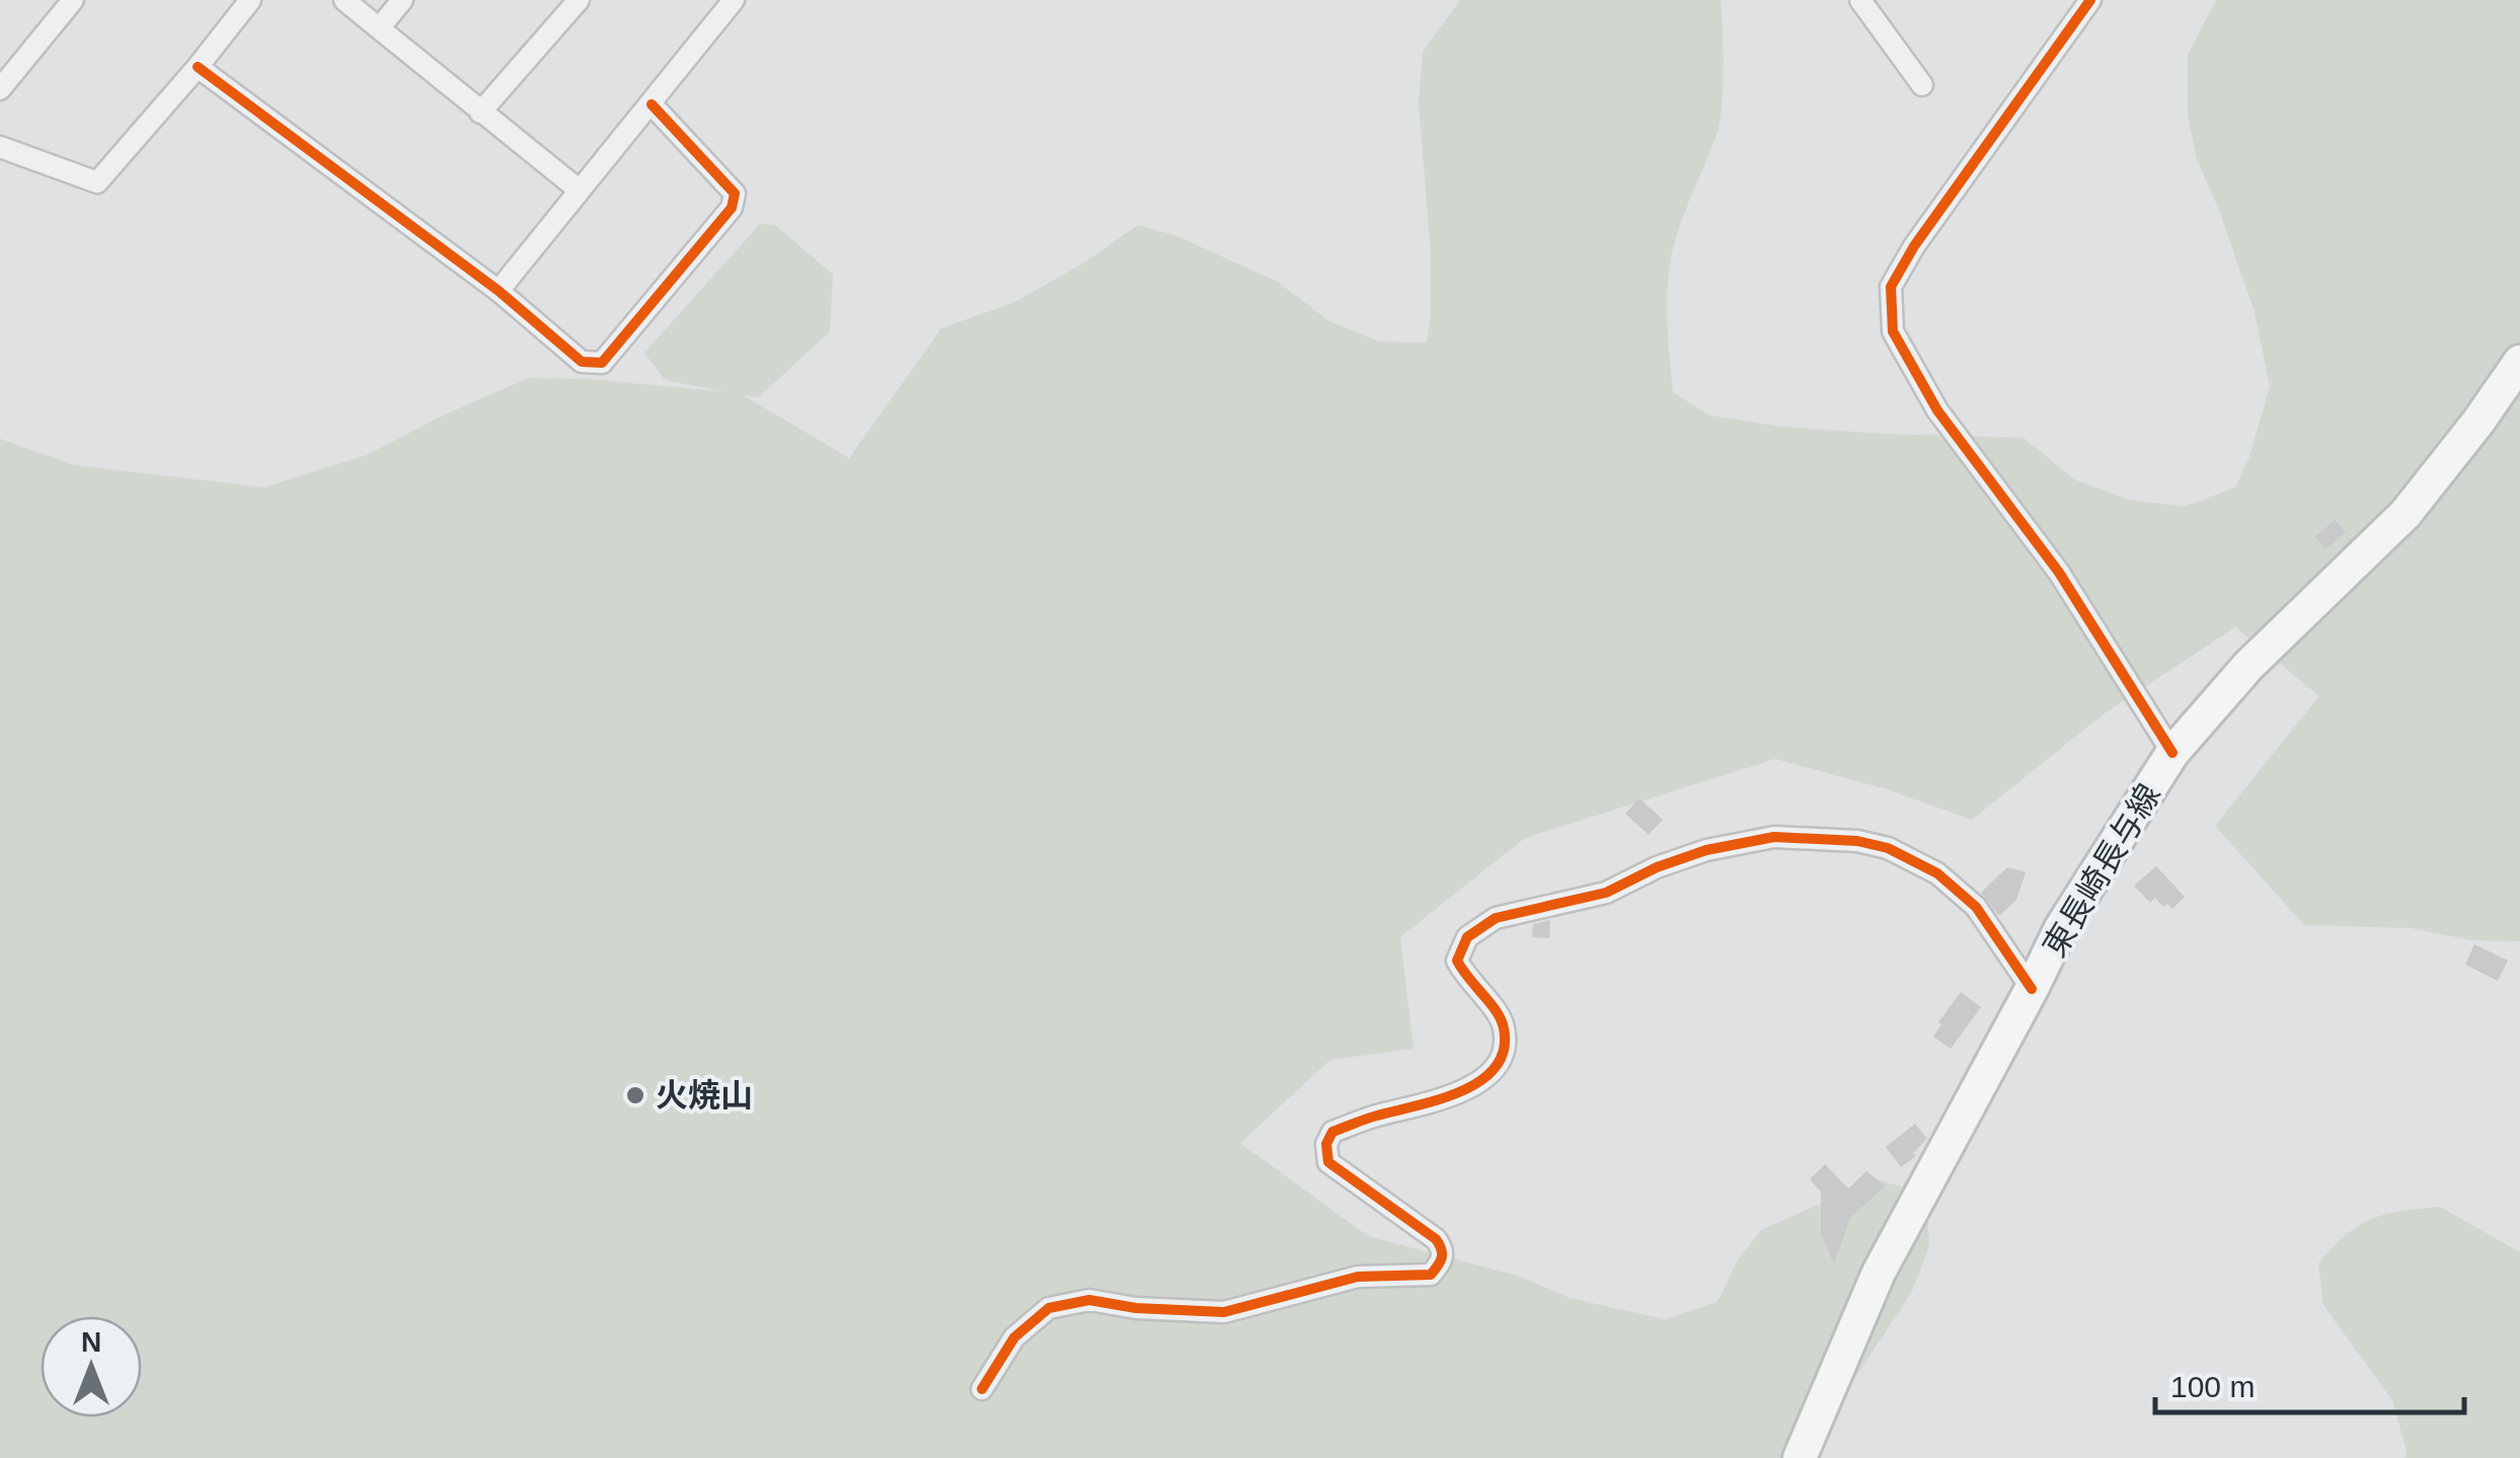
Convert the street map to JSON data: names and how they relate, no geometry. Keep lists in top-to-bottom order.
{
  "streets": {
    "main road": ["東長崎長与線"]
  },
  "places": ["火焼山"],
  "scale_bar": "100 m",
  "north": "top"
}
